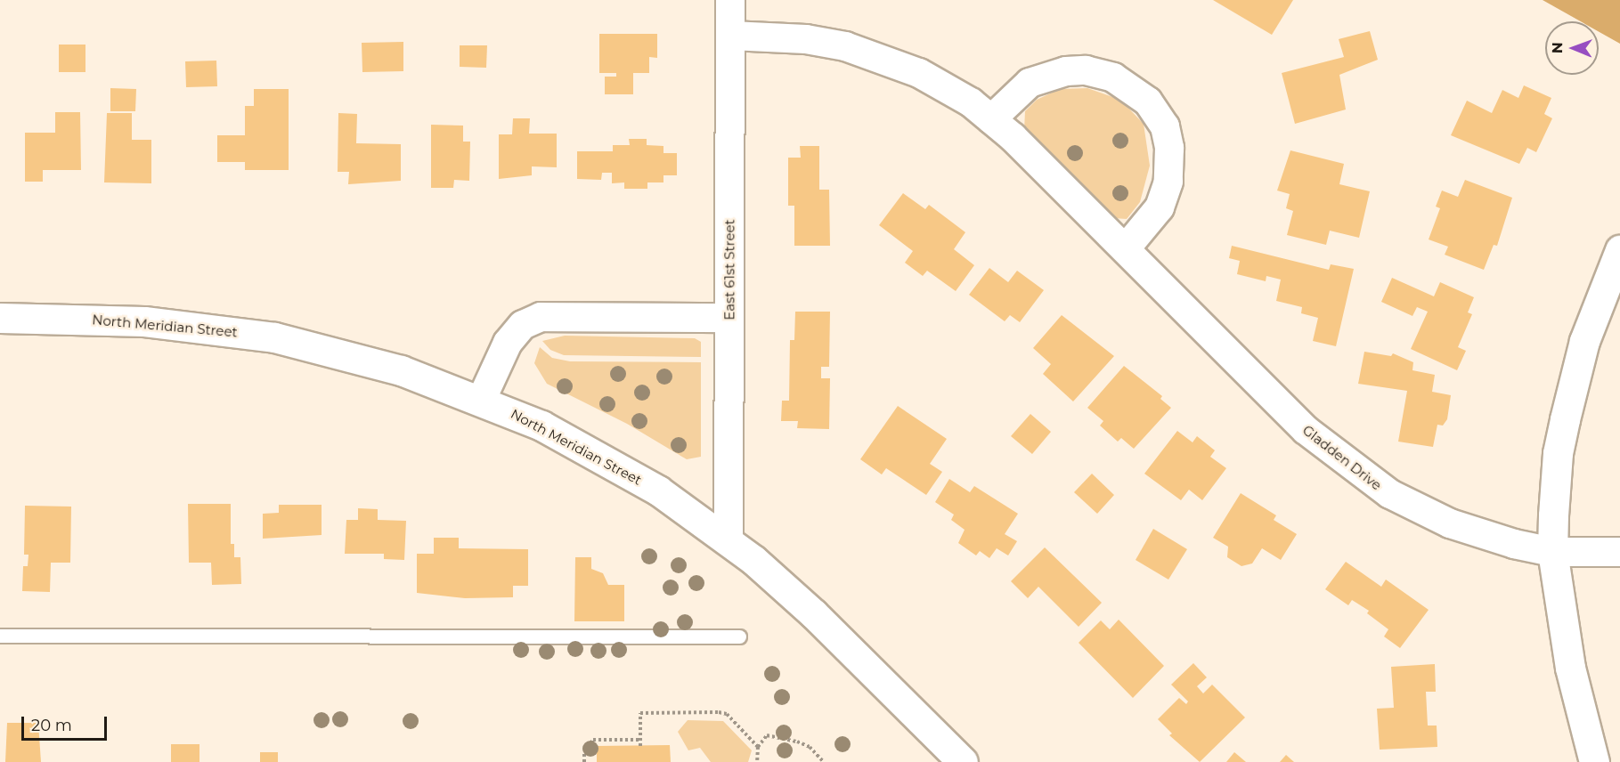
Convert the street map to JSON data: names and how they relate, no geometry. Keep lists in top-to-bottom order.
{
  "streets": {
    "main road": ["North Meridian Street"],
    "street": ["East 61st Street", "Gladden Drive"]
  },
  "crossings": [
    ["East 61st Street", "North Meridian Street"],
    ["East 61st Street", "Gladden Drive"]
  ],
  "scale_bar": "20 m",
  "north": "left"
}
